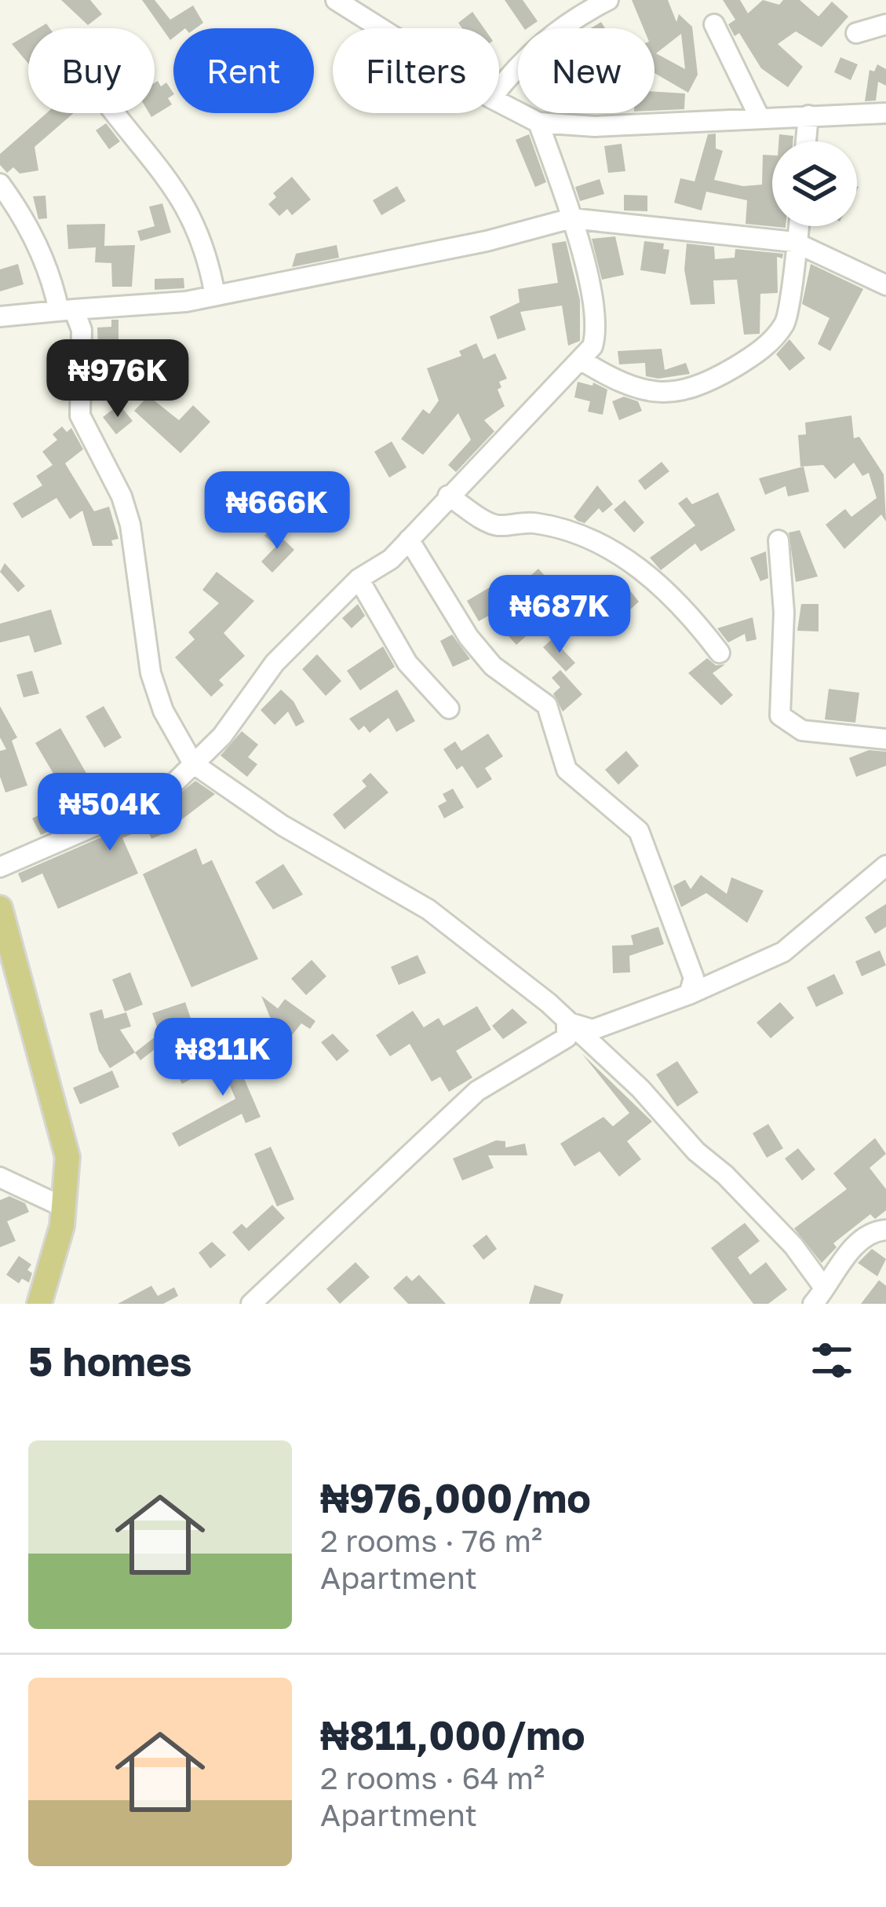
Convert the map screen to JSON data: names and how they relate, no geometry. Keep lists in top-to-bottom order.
{
  "page": {
    "chip": [
      "Buy",
      "Rent",
      "Filters",
      "New"
    ],
    "price": [
      "₦976K",
      "₦666K",
      "₦687K",
      "₦504K",
      "₦811K"
    ],
    "heading": "5 homes",
    "list": [
      {
        "name": "₦976,000/mo",
        "note": "2 rooms · 76 m² · Apartment"
      },
      {
        "name": "₦811,000/mo",
        "note": "2 rooms · 64 m² · Apartment"
      }
    ]
  }
}
